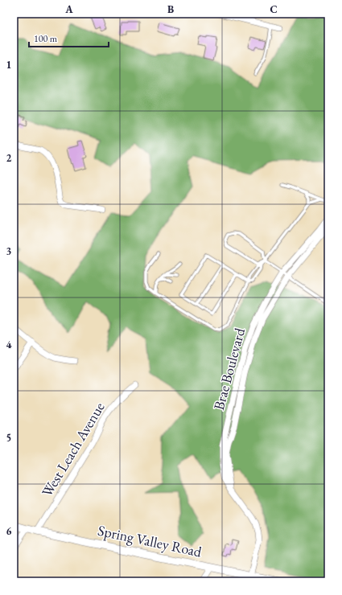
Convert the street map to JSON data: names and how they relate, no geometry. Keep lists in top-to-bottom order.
{
  "streets": {
    "street": ["Brae Boulevard", "West Leach Avenue", "Spring Valley Road"]
  },
  "crossings": [
    ["Brae Boulevard", "Spring Valley Road"],
    ["West Leach Avenue", "Spring Valley Road"]
  ],
  "scale_bar": "100 m",
  "grid": {
    "columns": ["A", "B", "C"],
    "rows": [
      "1",
      "2",
      "3",
      "4",
      "5",
      "6"
    ]
  }
}
